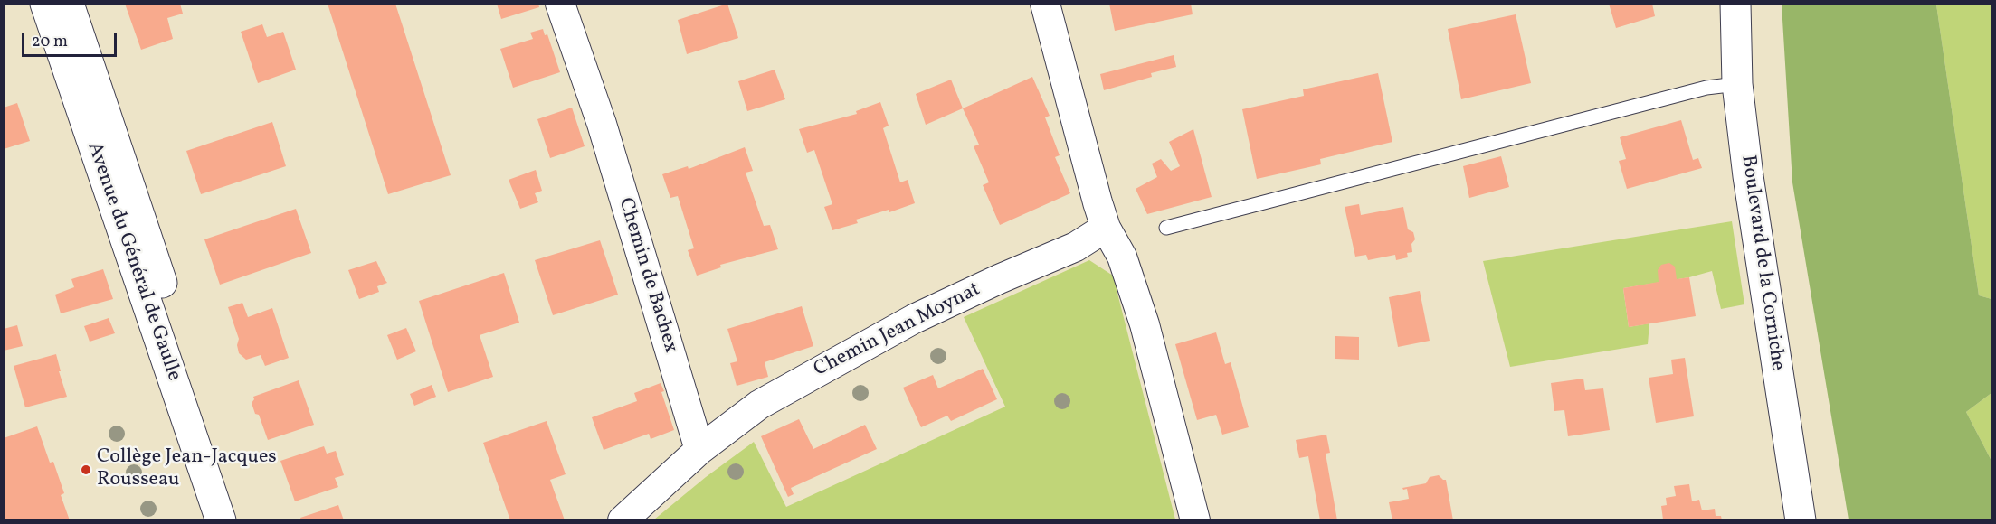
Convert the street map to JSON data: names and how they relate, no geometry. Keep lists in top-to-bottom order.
{
  "streets": {
    "main road": ["Avenue du Général de Gaulle", "Boulevard de la Corniche"],
    "street": ["Chemin de Bachex", "Chemin Jean Moynat"]
  },
  "crossings": [
    ["Chemin de Bachex", "Chemin Jean Moynat"]
  ],
  "places": ["Collège Jean-Jacques Rousseau"],
  "scale_bar": "20 m"
}
